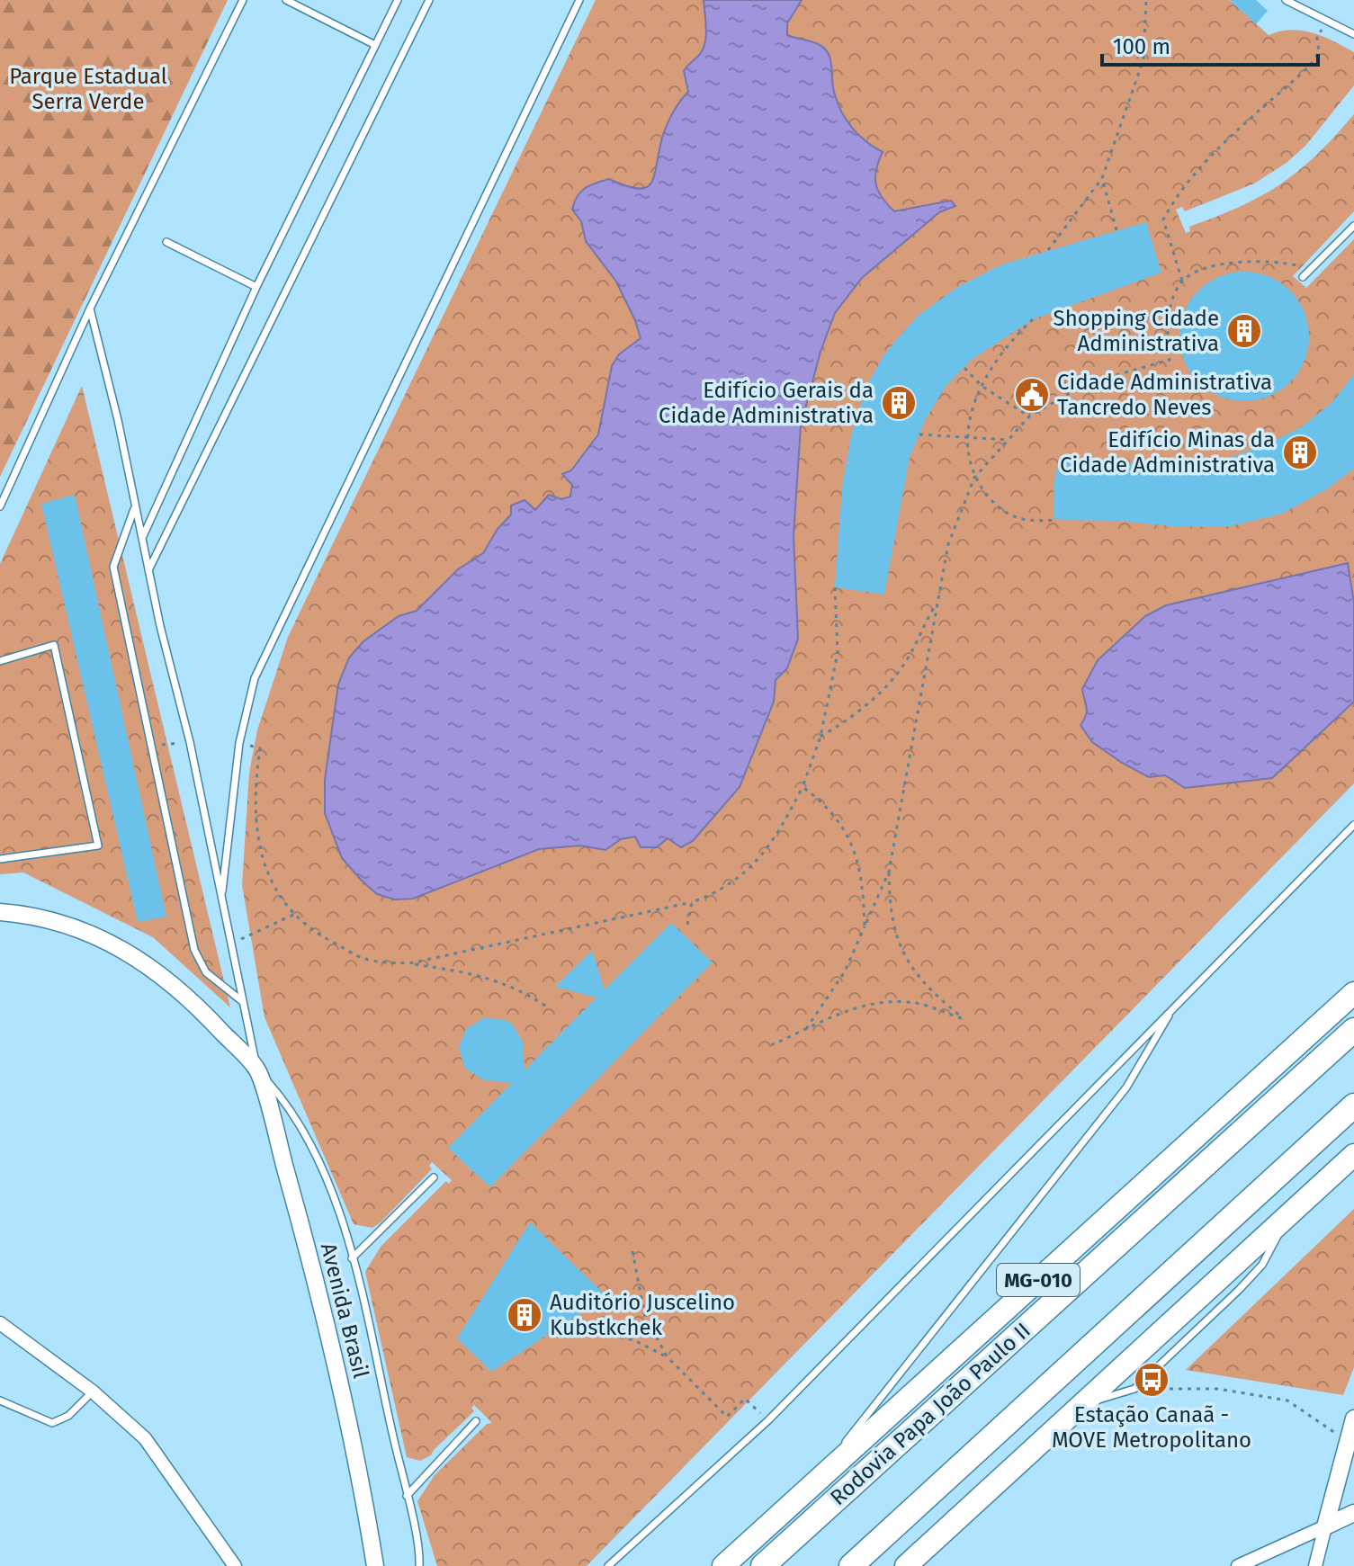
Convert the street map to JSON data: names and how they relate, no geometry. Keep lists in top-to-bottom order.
{
  "streets": {
    "highway": ["MG-010", "Rodovia Papa João Paulo II"],
    "street": ["Avenida Brasil"]
  },
  "parks": ["Parque Estadual Serra Verde"],
  "places": {
    "building": [
      "Shopping Cidade Administrativa",
      "Edifício Gerais da Cidade Administrativa",
      "Edifício Minas da Cidade Administrativa",
      "Auditório Juscelino Kubstkchek"
    ],
    "public building": ["Cidade Administrativa Tancredo Neves"],
    "bus stop": ["Estação Canaã - MOVE Metropolitano"]
  },
  "scale_bar": "100 m"
}
